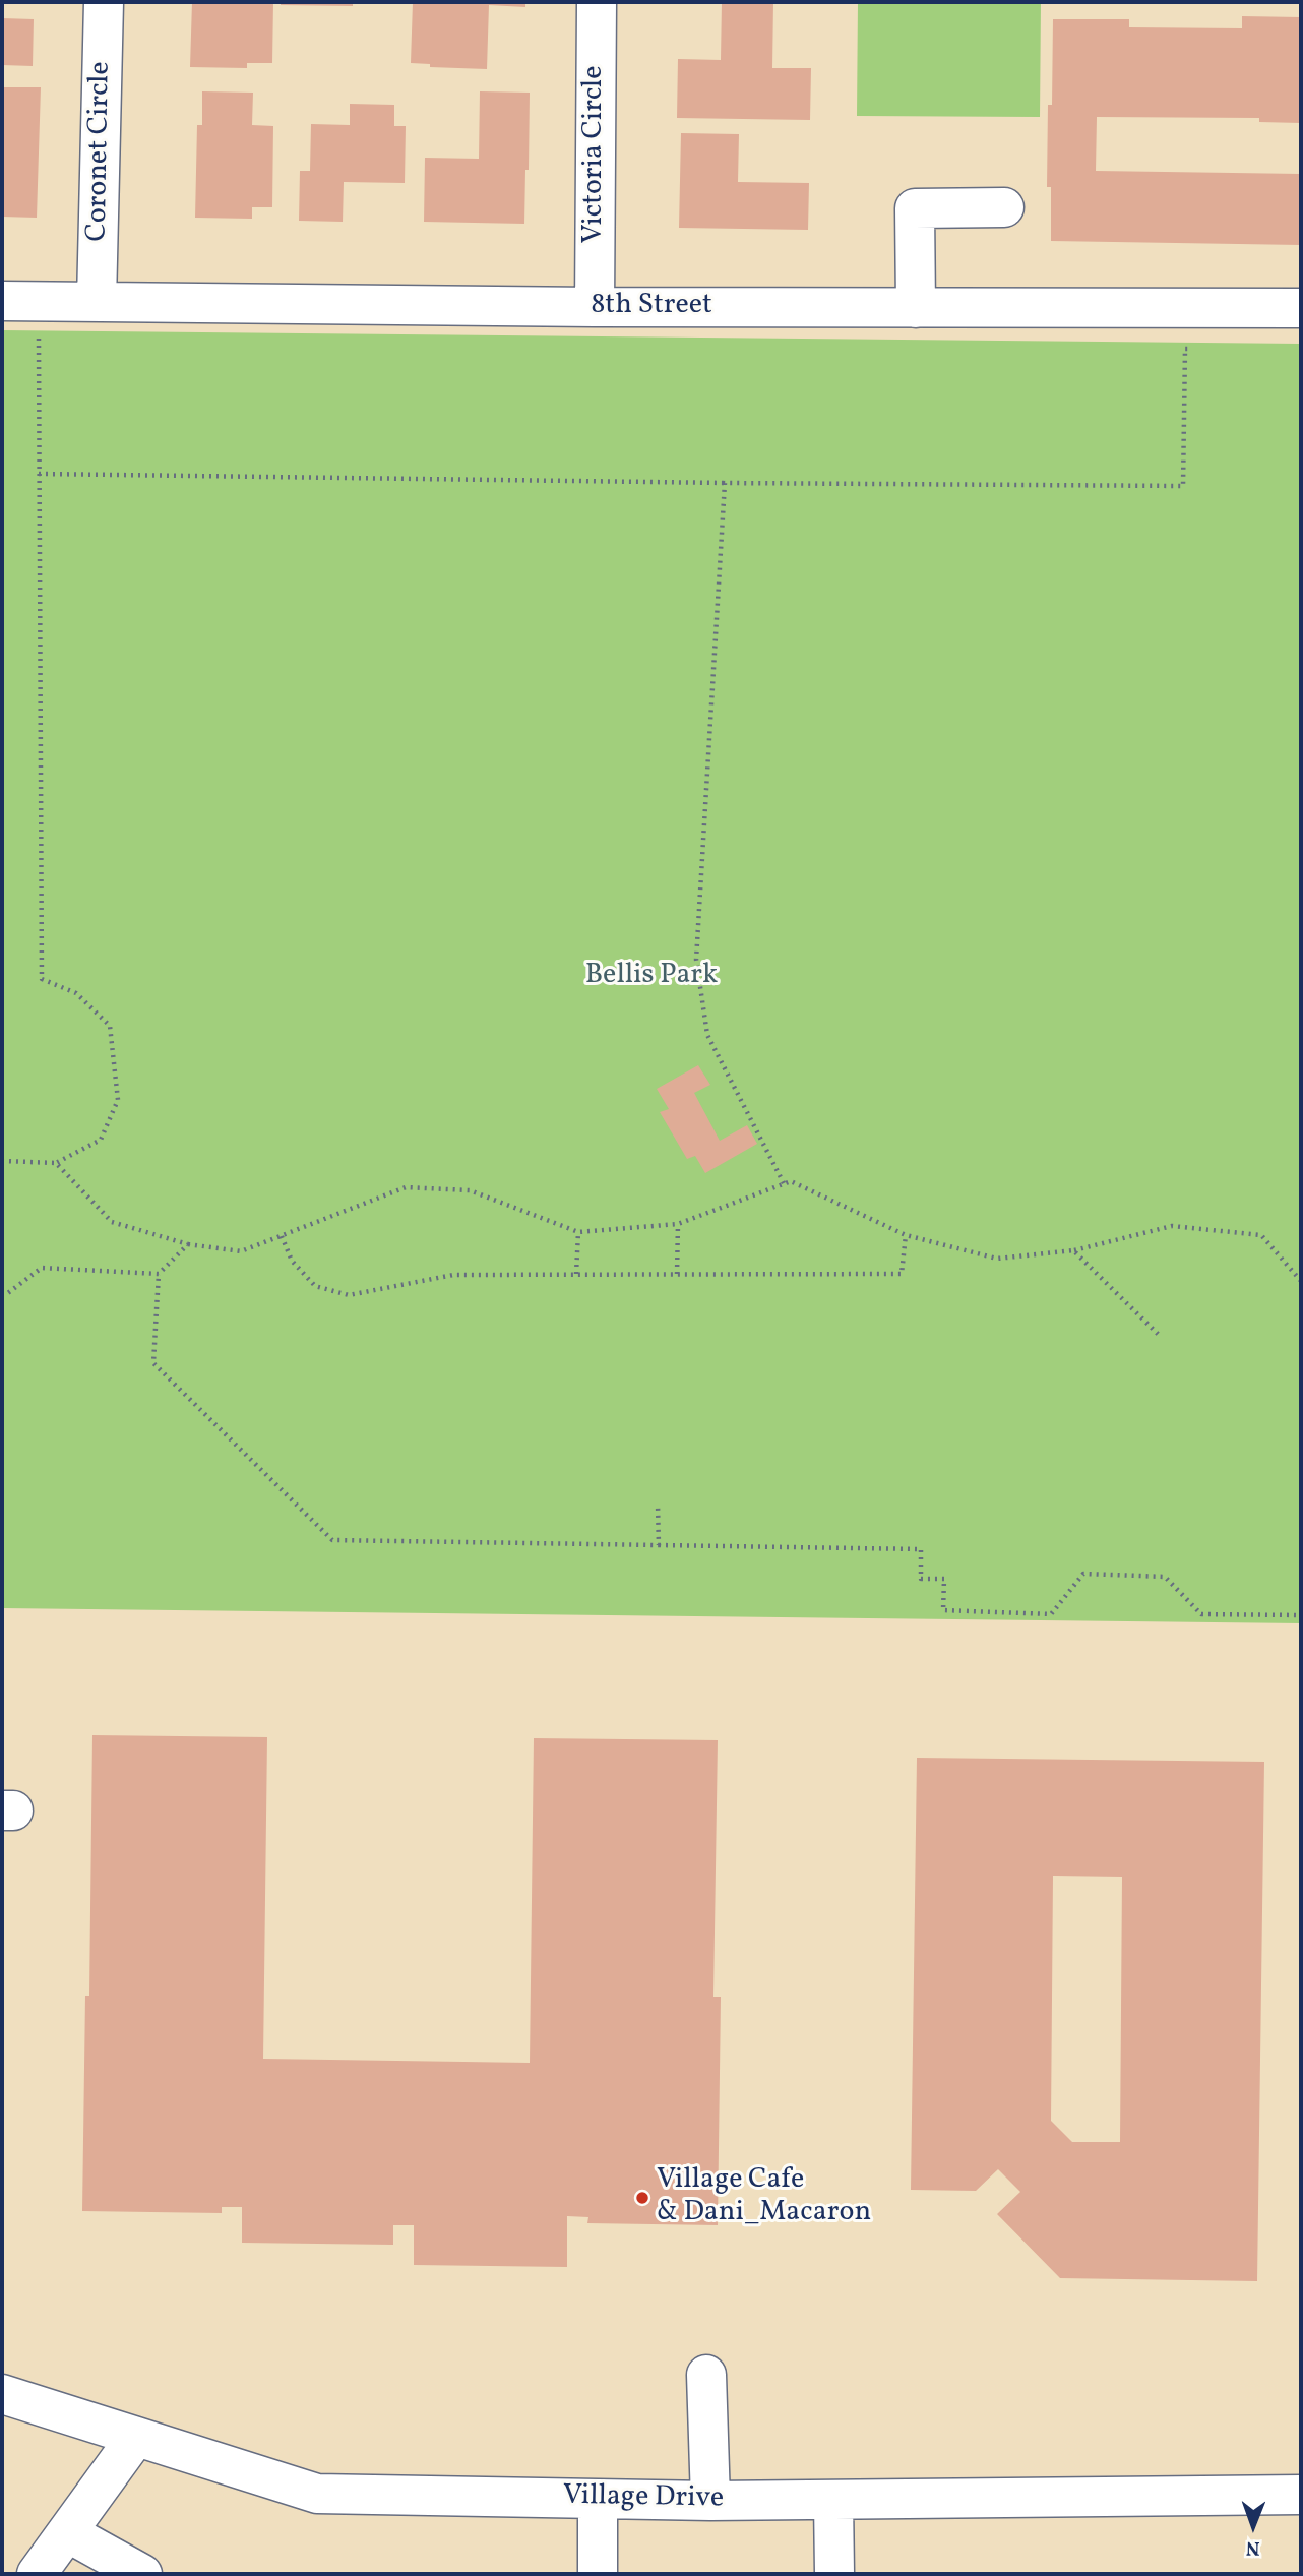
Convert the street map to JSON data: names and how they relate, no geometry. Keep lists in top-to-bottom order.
{
  "streets": {
    "street": [
      "Coronet Circle",
      "Victoria Circle",
      "8th Street",
      "Village Drive"
    ]
  },
  "crossings": [
    ["Coronet Circle", "8th Street"],
    ["Victoria Circle", "8th Street"]
  ],
  "parks": ["Bellis Park"],
  "places": ["Village Cafe & Dani_Macaron"],
  "north": "bottom"
}
